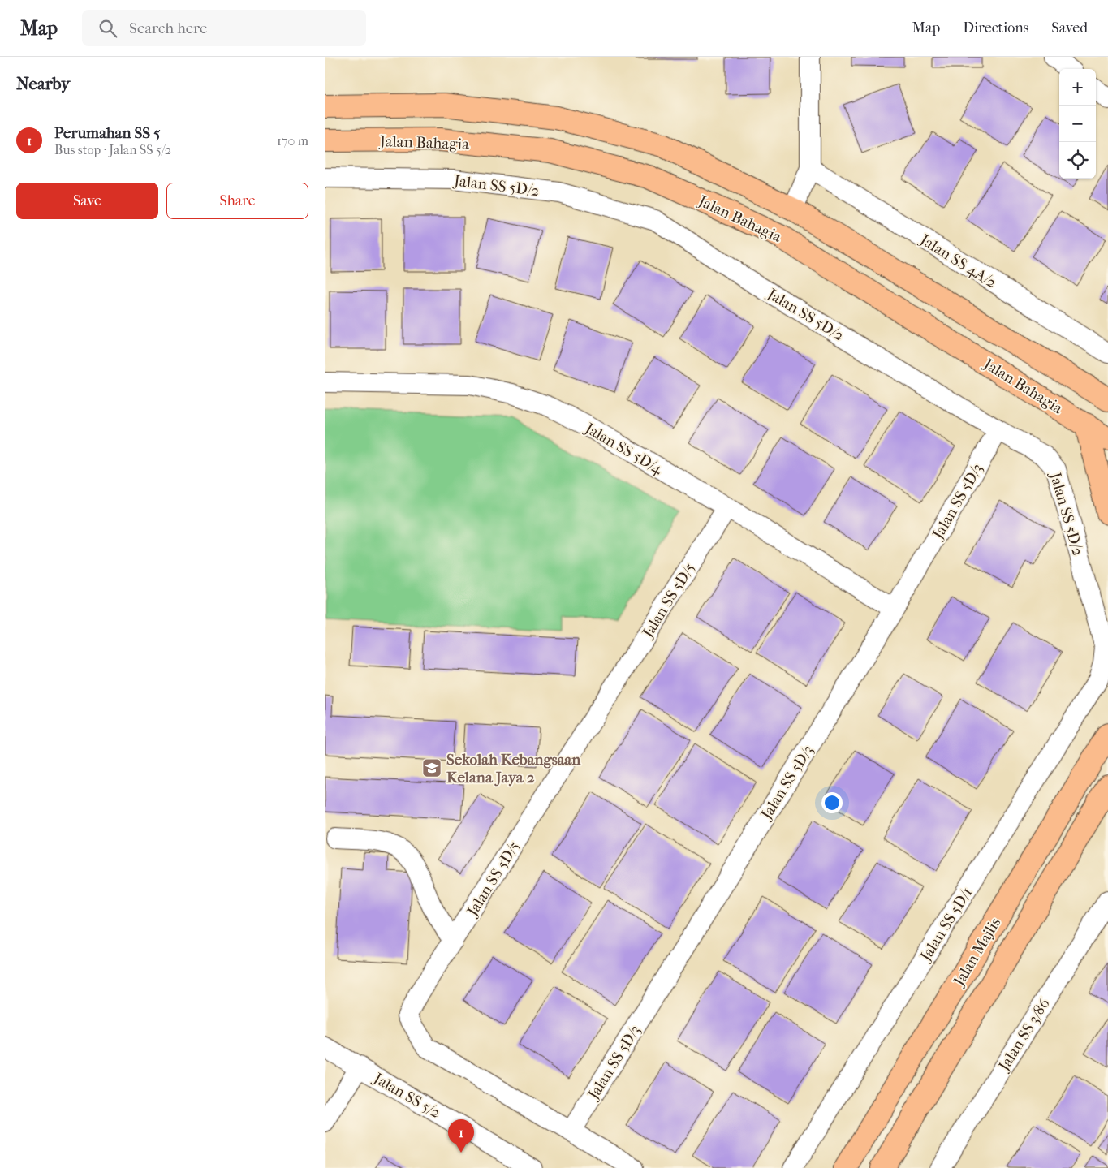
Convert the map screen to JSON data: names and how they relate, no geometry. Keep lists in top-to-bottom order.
{
  "streets": {
    "main road": ["Jalan Bahagia", "Jalan Majlis"],
    "street": [
      "Jalan SS 5D/2",
      "Jalan SS 4A/2",
      "Jalan SS 5D/4",
      "Jalan SS 5D/3",
      "Jalan SS 5D/5",
      "Jalan SS 5D/1",
      "Jalan SS 3/86",
      "Jalan SS 5/2"
    ]
  },
  "crossings": [
    ["Jalan SS 5D/2", "Jalan SS 5D/3"],
    ["Jalan SS 5D/2", "Jalan SS 5D/1"],
    ["Jalan SS 5D/4", "Jalan SS 5D/3"],
    ["Jalan SS 5D/4", "Jalan SS 5D/5"],
    ["Jalan SS 5D/3", "Jalan SS 5D/5"]
  ],
  "places": {
    "school or university": ["Sekolah Kebangsaan Kelana Jaya 2"]
  },
  "page": {
    "header": "Map",
    "search": "Search here",
    "nav": ["Map", "Directions", "Saved"],
    "heading": "Nearby",
    "map_buttons": ["+", "−"],
    "list": [
      {
        "mark": "1",
        "name": "Perumahan SS 5",
        "note": "Bus stop · Jalan SS 5/2",
        "value": "170 m"
      }
    ],
    "buttons": ["Save", "Share"],
    "pins": "1"
  }
}
